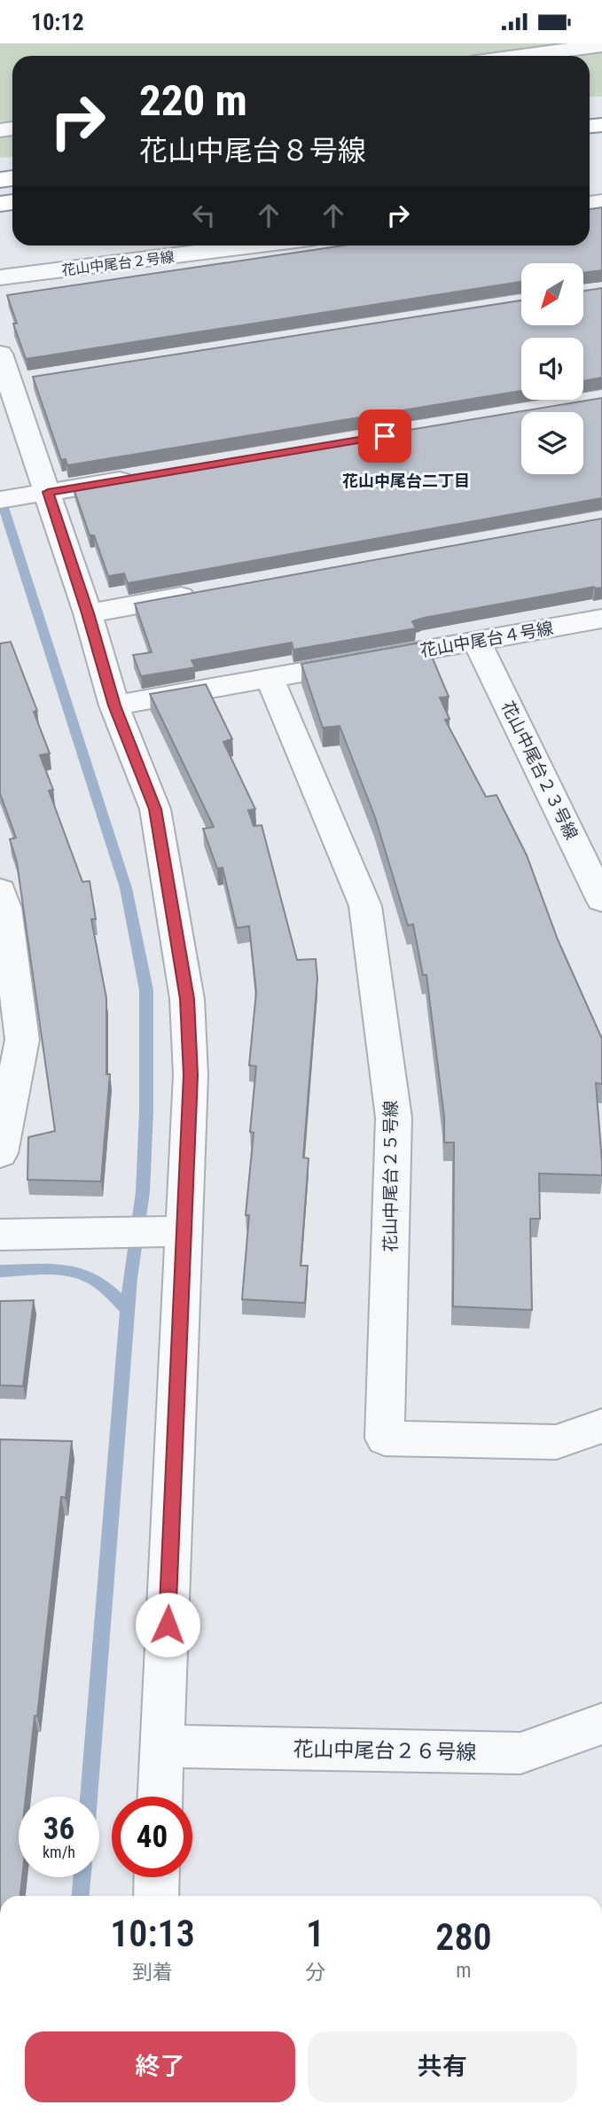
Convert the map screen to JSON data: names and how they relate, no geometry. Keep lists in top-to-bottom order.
{
  "streets": {
    "street": [
      "花山中尾台２号線",
      "花山中尾台４号線",
      "花山中尾台２３号線",
      "花山中尾台２５号線",
      "花山中尾台２６号線"
    ]
  },
  "crossings": [
    ["花山中尾台４号線", "花山中尾台２３号線"],
    ["花山中尾台４号線", "花山中尾台２５号線"]
  ],
  "districts": ["花山中尾台二丁目"],
  "north": "bottom left",
  "page": {
    "status": "10:12",
    "turn": ["220 m", "花山中尾台８号線"],
    "speed": "36 km/h",
    "limit": "40",
    "eta": [
      "10:13",
      "到着",
      "1",
      "分",
      "280",
      "m"
    ],
    "buttons": ["終了", "共有"]
  }
}
